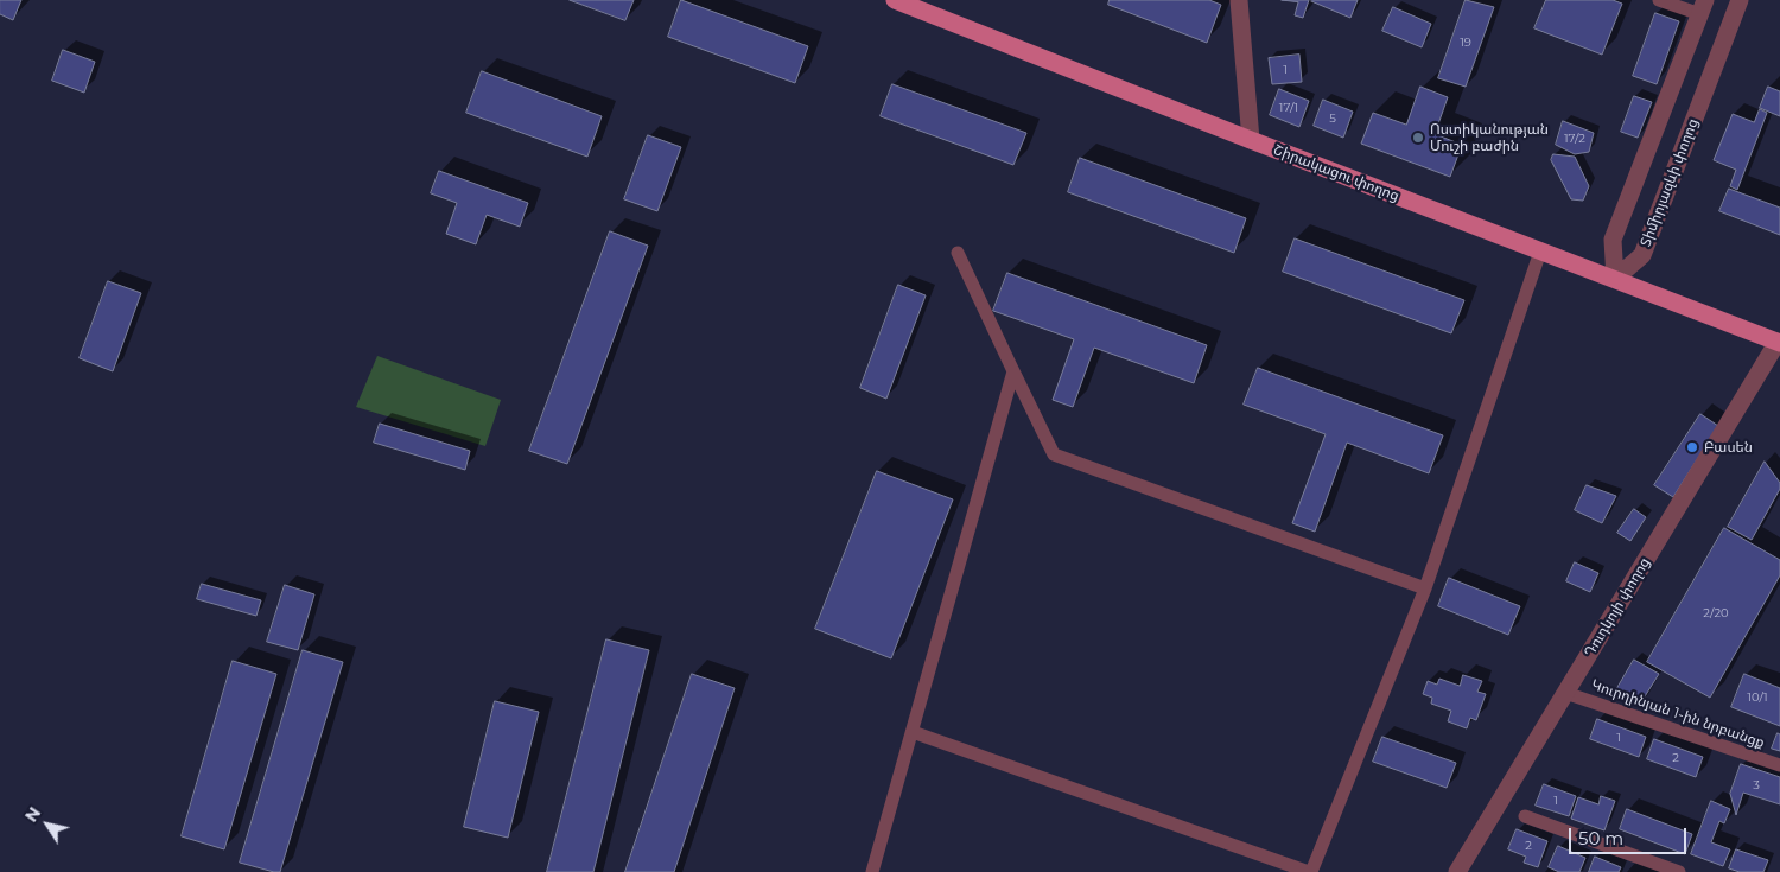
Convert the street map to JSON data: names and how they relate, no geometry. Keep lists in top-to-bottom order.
{
  "streets": {
    "main road": ["Շիրակացու փողոց"],
    "street": ["Տիմիրյազևի փողոց", "Դուդկոյի փողոց", "Կուրղինյան 1-ին նրբանցք"]
  },
  "crossings": [
    ["Շիրակացու փողոց", "Տիմիրյազևի փողոց"],
    ["Շիրակացու փողոց", "Դուդկոյի փողոց"],
    ["Դուդկոյի փողոց", "Կուրղինյան 1-ին նրբանցք"]
  ],
  "places": ["Ոստիկանության Մուշի բաժին", "Բասեն"],
  "house_numbers": [
    "19",
    "1",
    "17/1",
    "5",
    "17/2",
    "2/20",
    "10/1",
    "1",
    "2",
    "3",
    "1",
    "2"
  ],
  "scale_bar": "50 m",
  "north": "top left"
}
